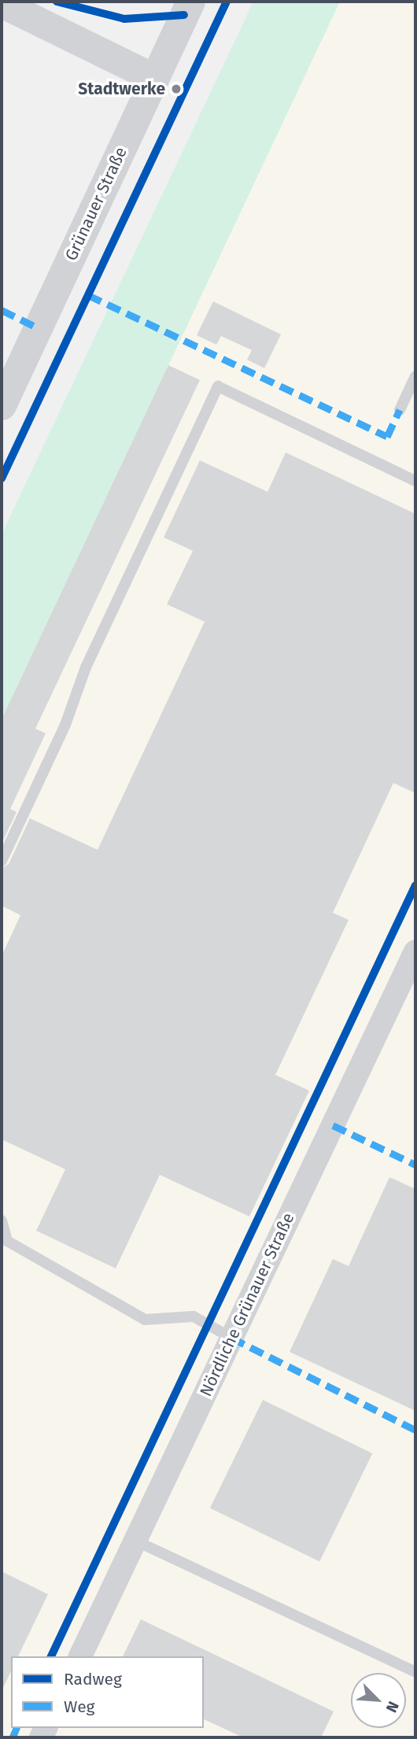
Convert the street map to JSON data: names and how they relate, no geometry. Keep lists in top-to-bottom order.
{
  "streets": {
    "street": ["Grünauer Straße", "Nördliche Grünauer Straße"]
  },
  "places": ["Stadtwerke"],
  "legend": ["Radweg", "Weg"],
  "north": "bottom right"
}
